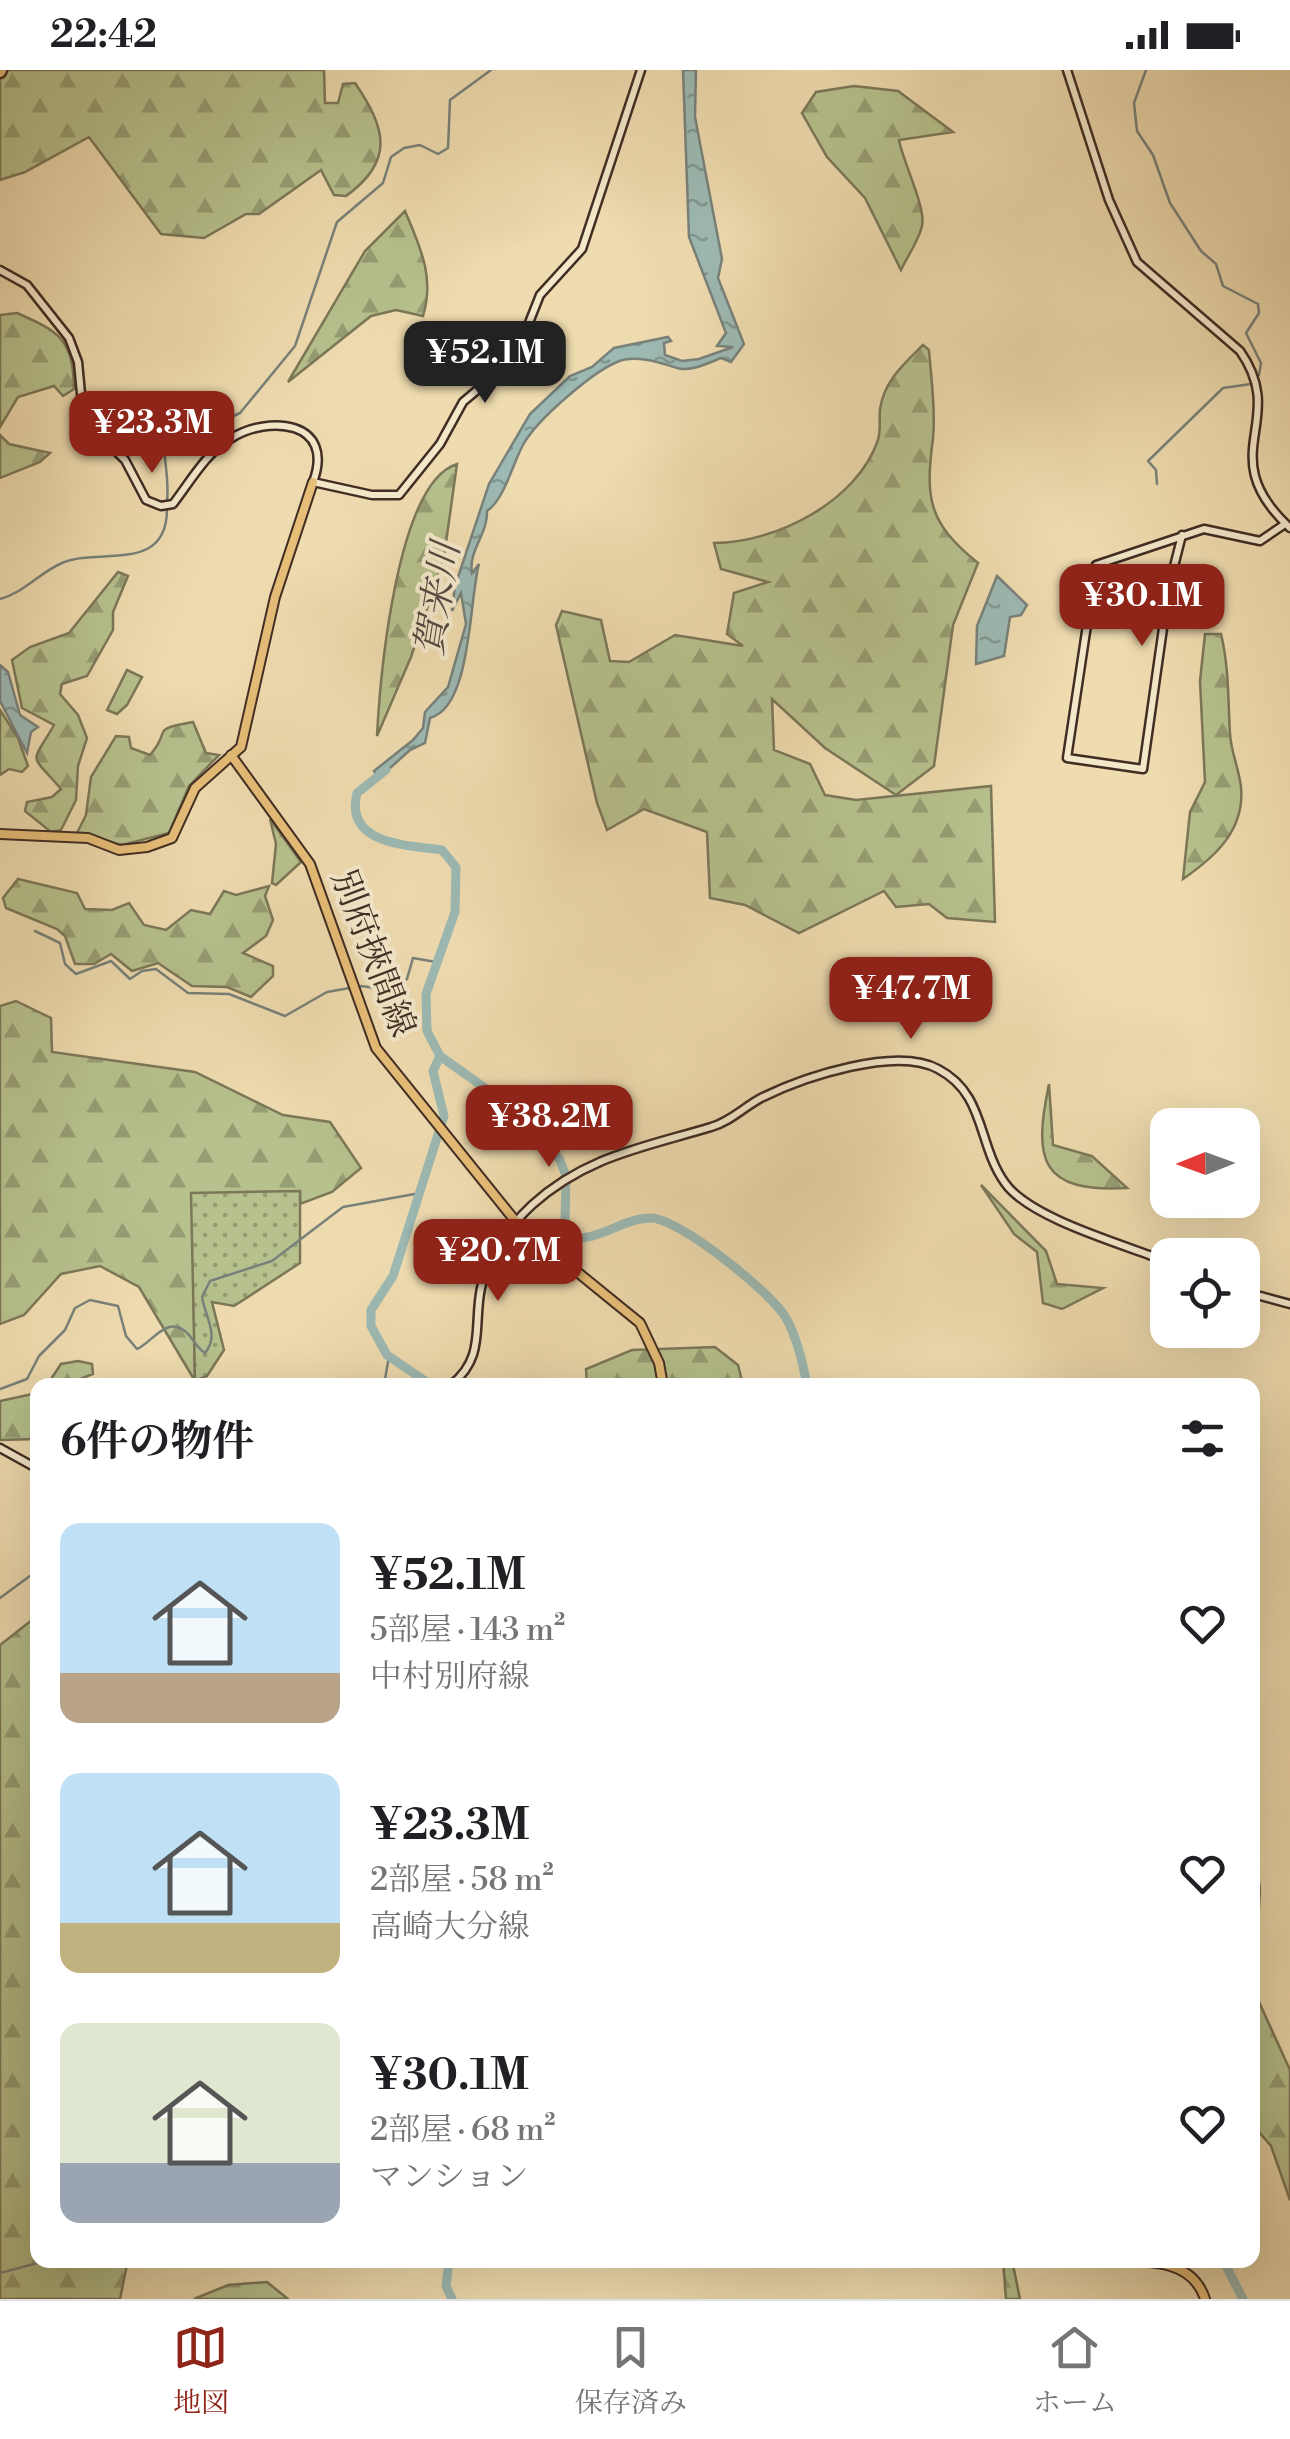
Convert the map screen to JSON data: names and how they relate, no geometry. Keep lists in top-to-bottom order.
{
  "streets": {
    "main road": ["別府挾間線"]
  },
  "water": ["賀来川"],
  "north": "left",
  "page": {
    "status": "22:42",
    "price": [
      "¥52.1M",
      "¥23.3M",
      "¥30.1M",
      "¥47.7M",
      "¥38.2M",
      "¥20.7M"
    ],
    "heading": "6件の物件",
    "list": [
      {
        "name": "¥52.1M",
        "note": "5部屋 · 143 m² · 中村別府線"
      },
      {
        "name": "¥23.3M",
        "note": "2部屋 · 58 m² · 高崎大分線"
      },
      {
        "name": "¥30.1M",
        "note": "2部屋 · 68 m² · マンション"
      }
    ],
    "tabs": ["地図", "保存済み", "ホーム"]
  }
}
